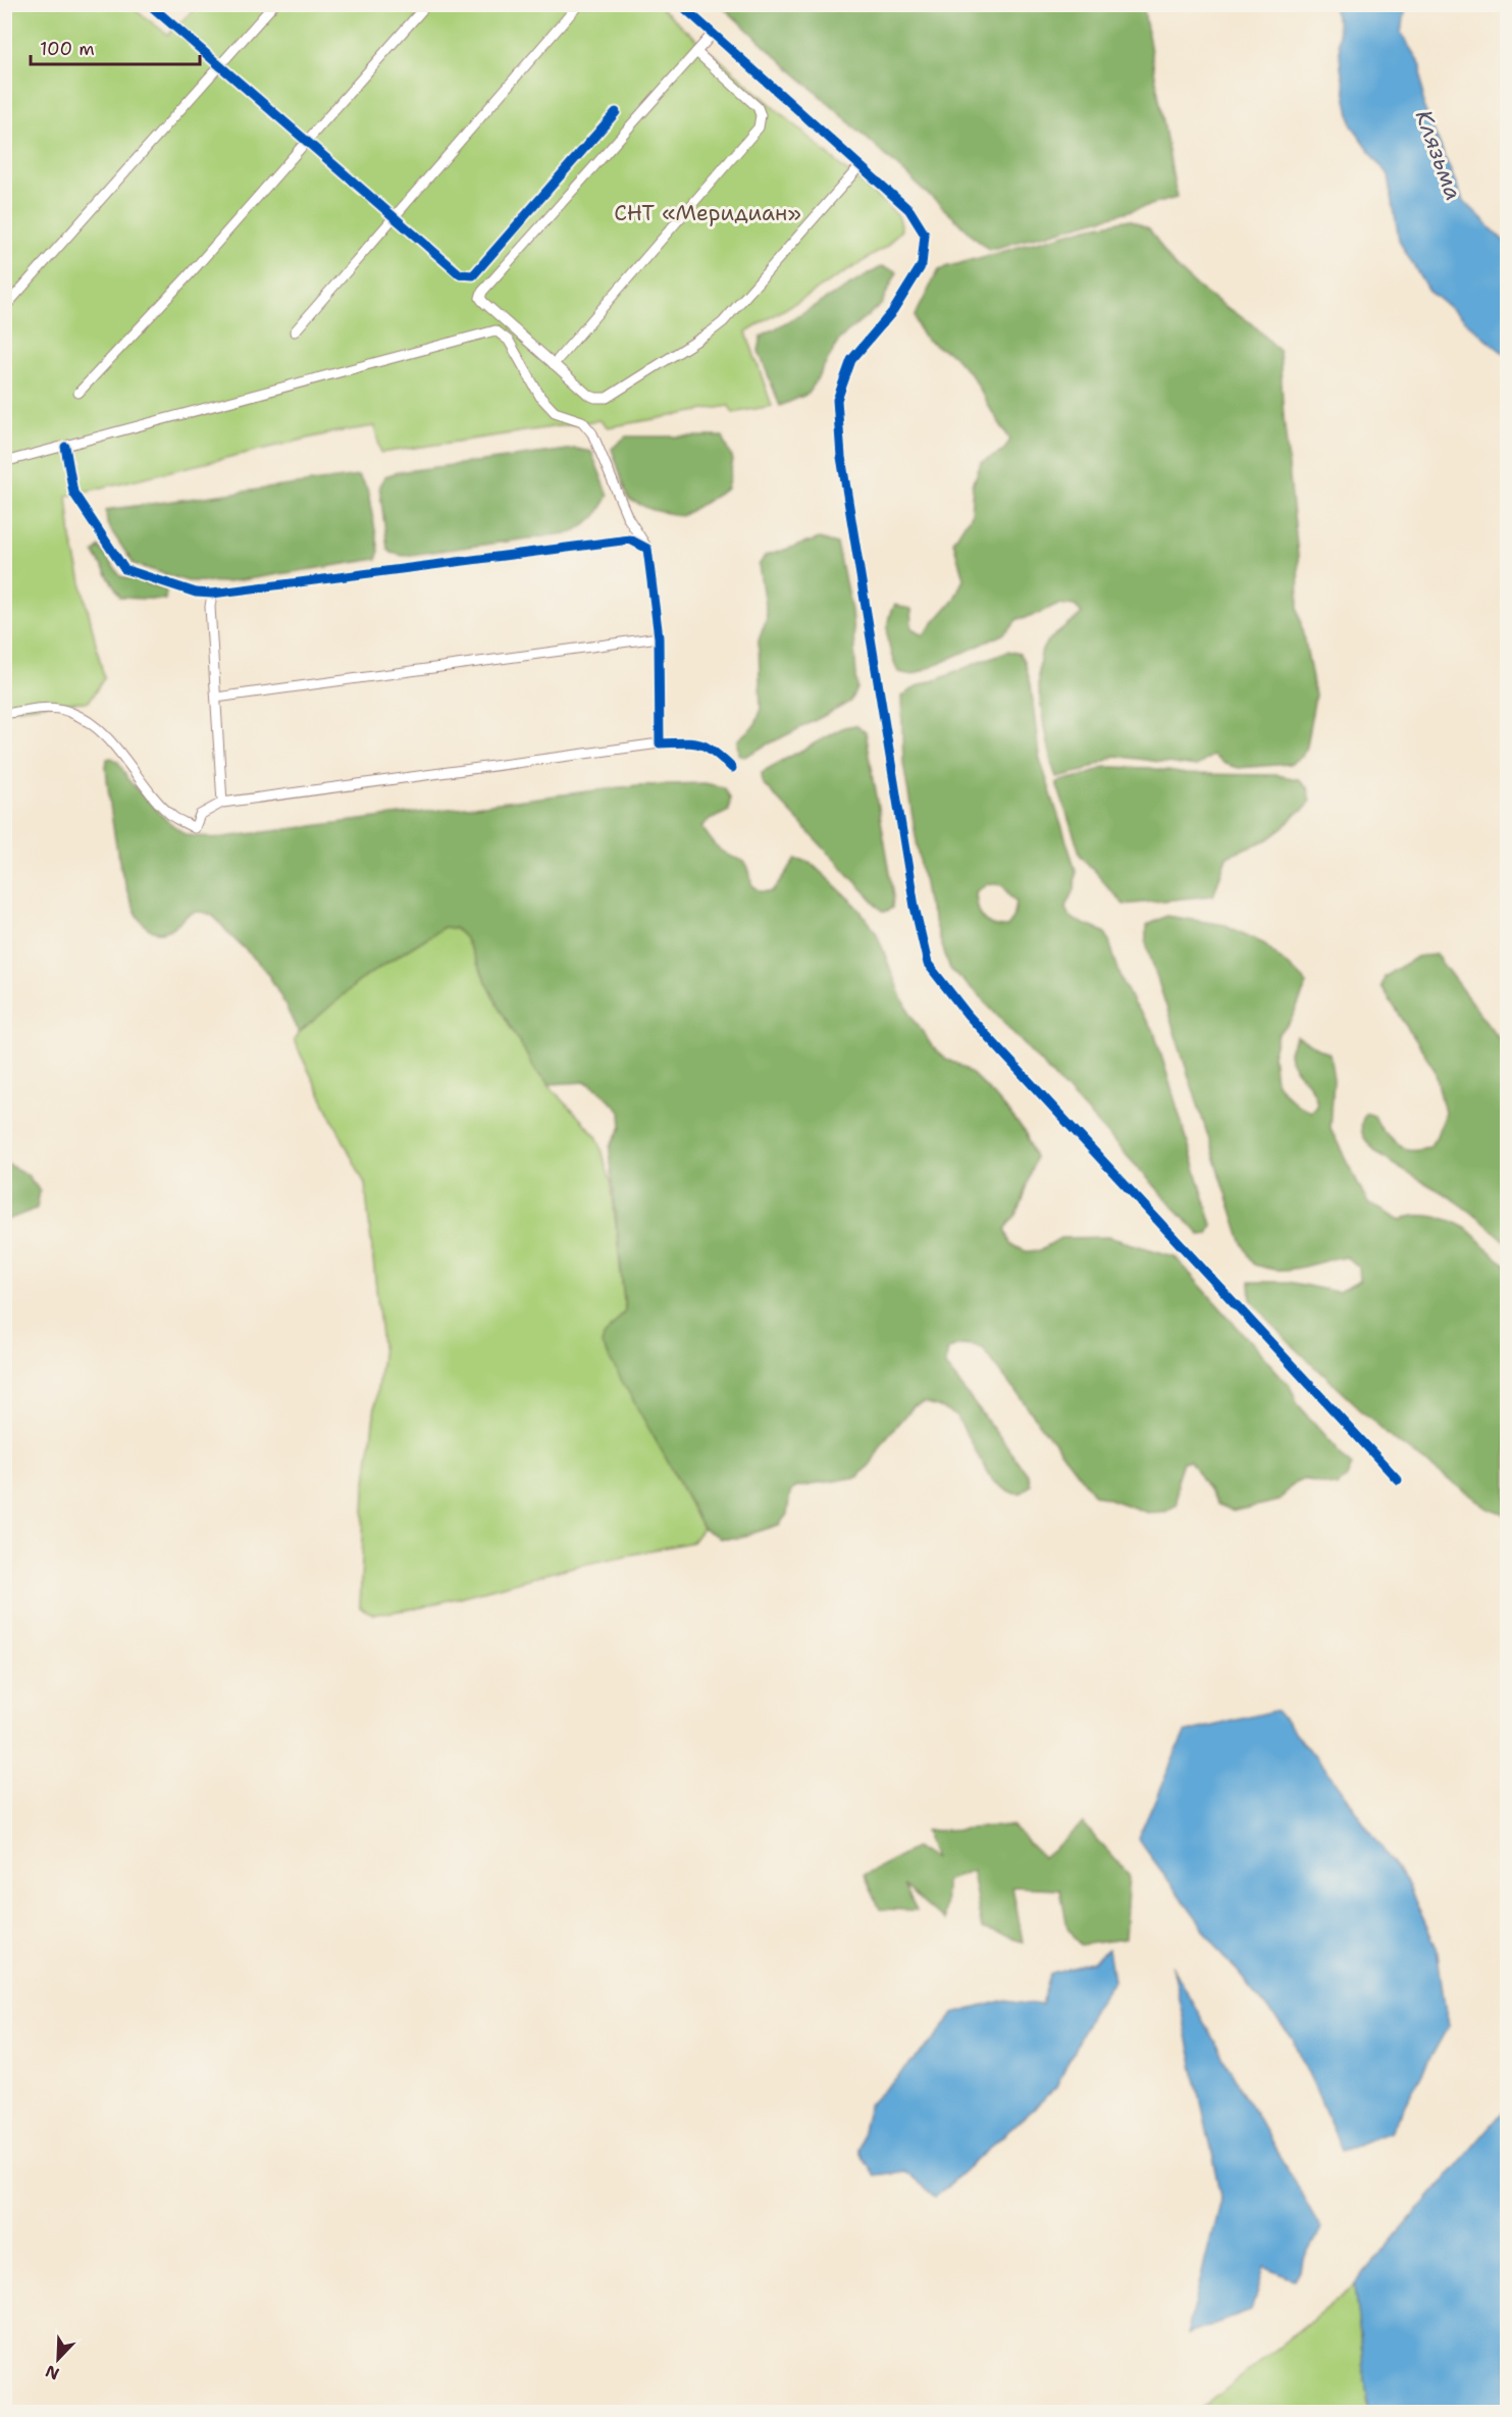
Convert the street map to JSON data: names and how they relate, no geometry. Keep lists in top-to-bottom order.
{
  "water": ["Клязьма"],
  "parks": ["СНТ «Меридиан»"],
  "scale_bar": "100 m",
  "north": "bottom left"
}
